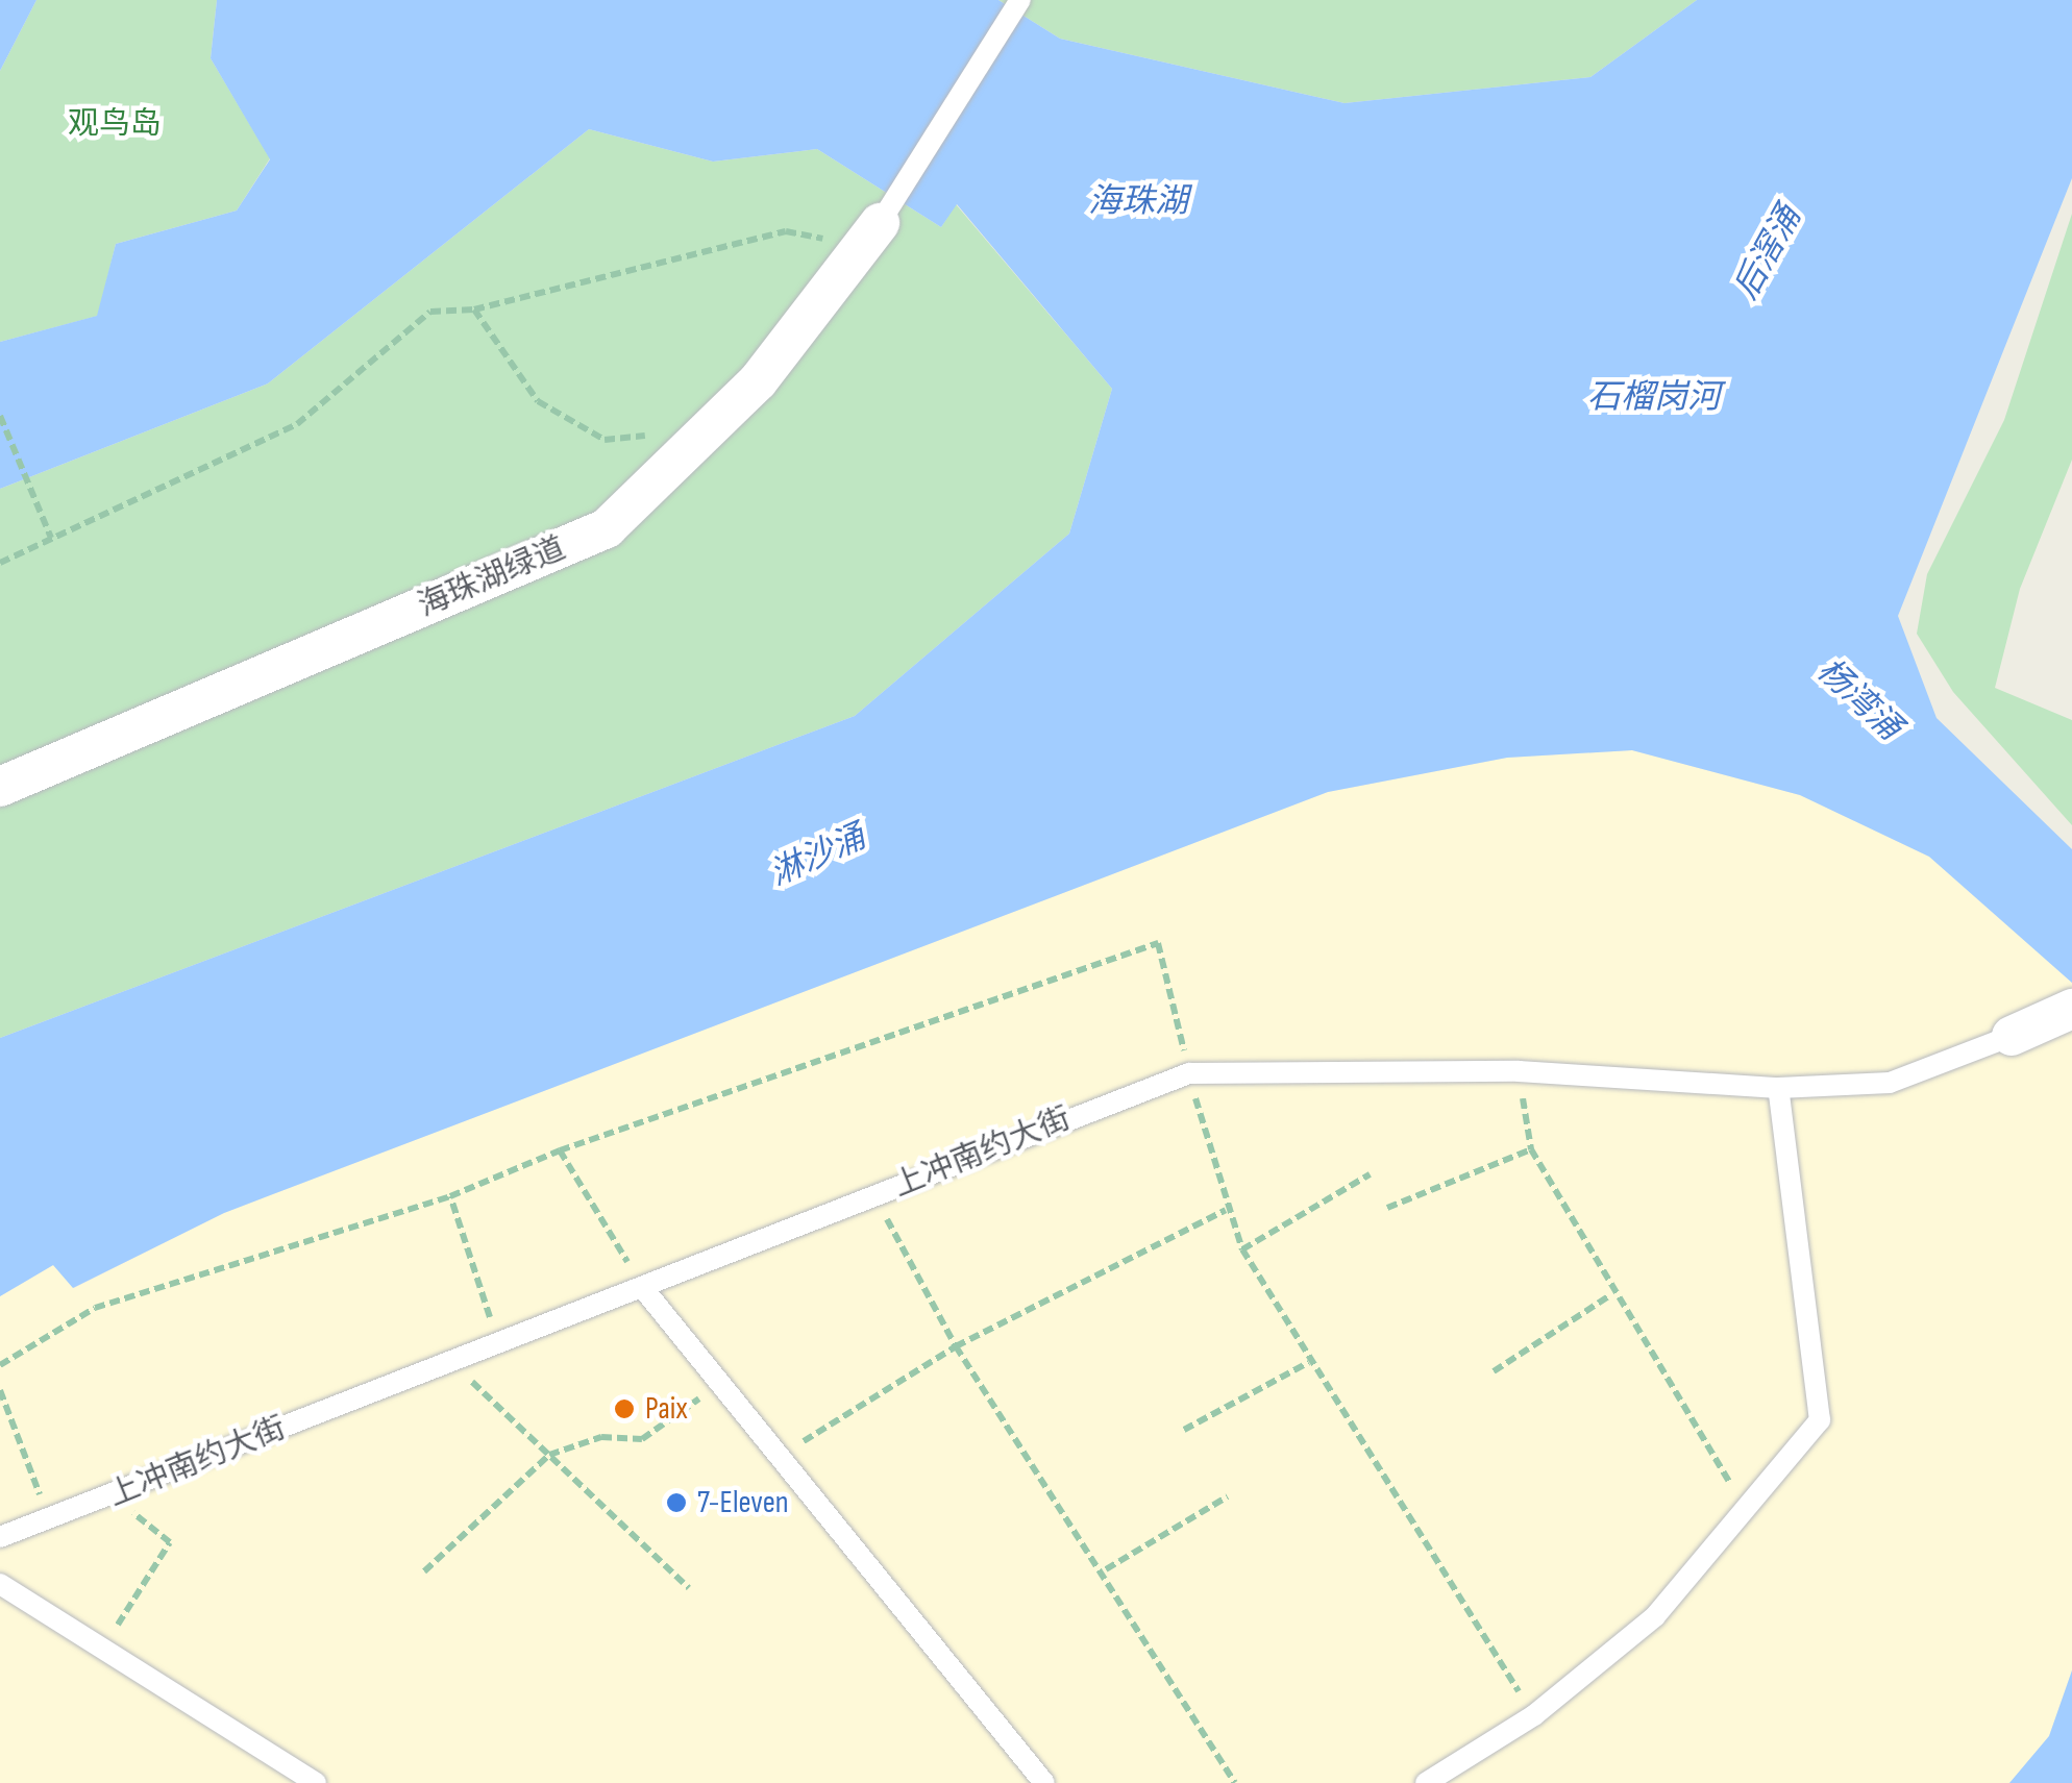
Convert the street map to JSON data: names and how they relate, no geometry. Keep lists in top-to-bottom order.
{
  "streets": {
    "street": ["海珠湖绿道"],
    "lane": ["上冲南约大街"]
  },
  "water": [
    "海珠湖",
    "后滘涌",
    "石榴岗河",
    "杨湾涌",
    "淋沙涌"
  ],
  "parks": ["观鸟岛"],
  "places": ["Paix", "7-Eleven"]
}
